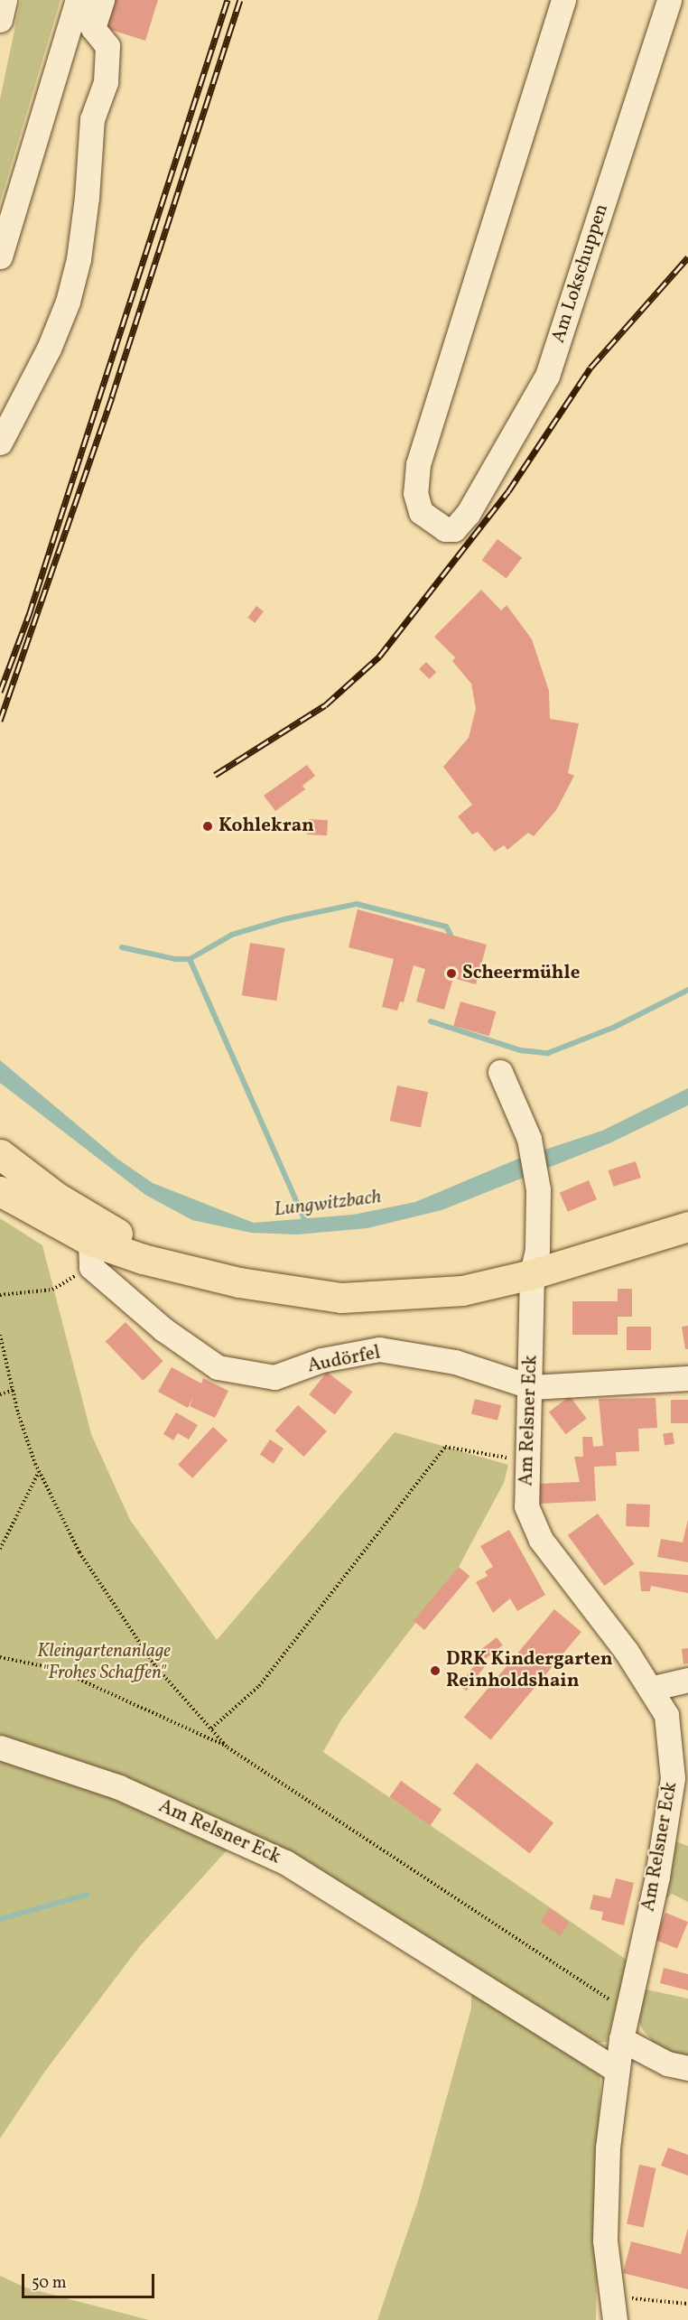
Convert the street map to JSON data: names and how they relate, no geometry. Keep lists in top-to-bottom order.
{
  "streets": {
    "street": ["Am Lokschuppen", "Audörfel", "Am Relsner Eck"]
  },
  "crossings": [
    ["Audörfel", "Am Relsner Eck"]
  ],
  "water": ["Lungwitzbach"],
  "parks": ["Kleingartenanlage \"Frohes Schaffen\""],
  "places": ["Kohlekran", "Scheermühle", "DRK Kindergarten Reinholdshain"],
  "scale_bar": "50 m"
}
